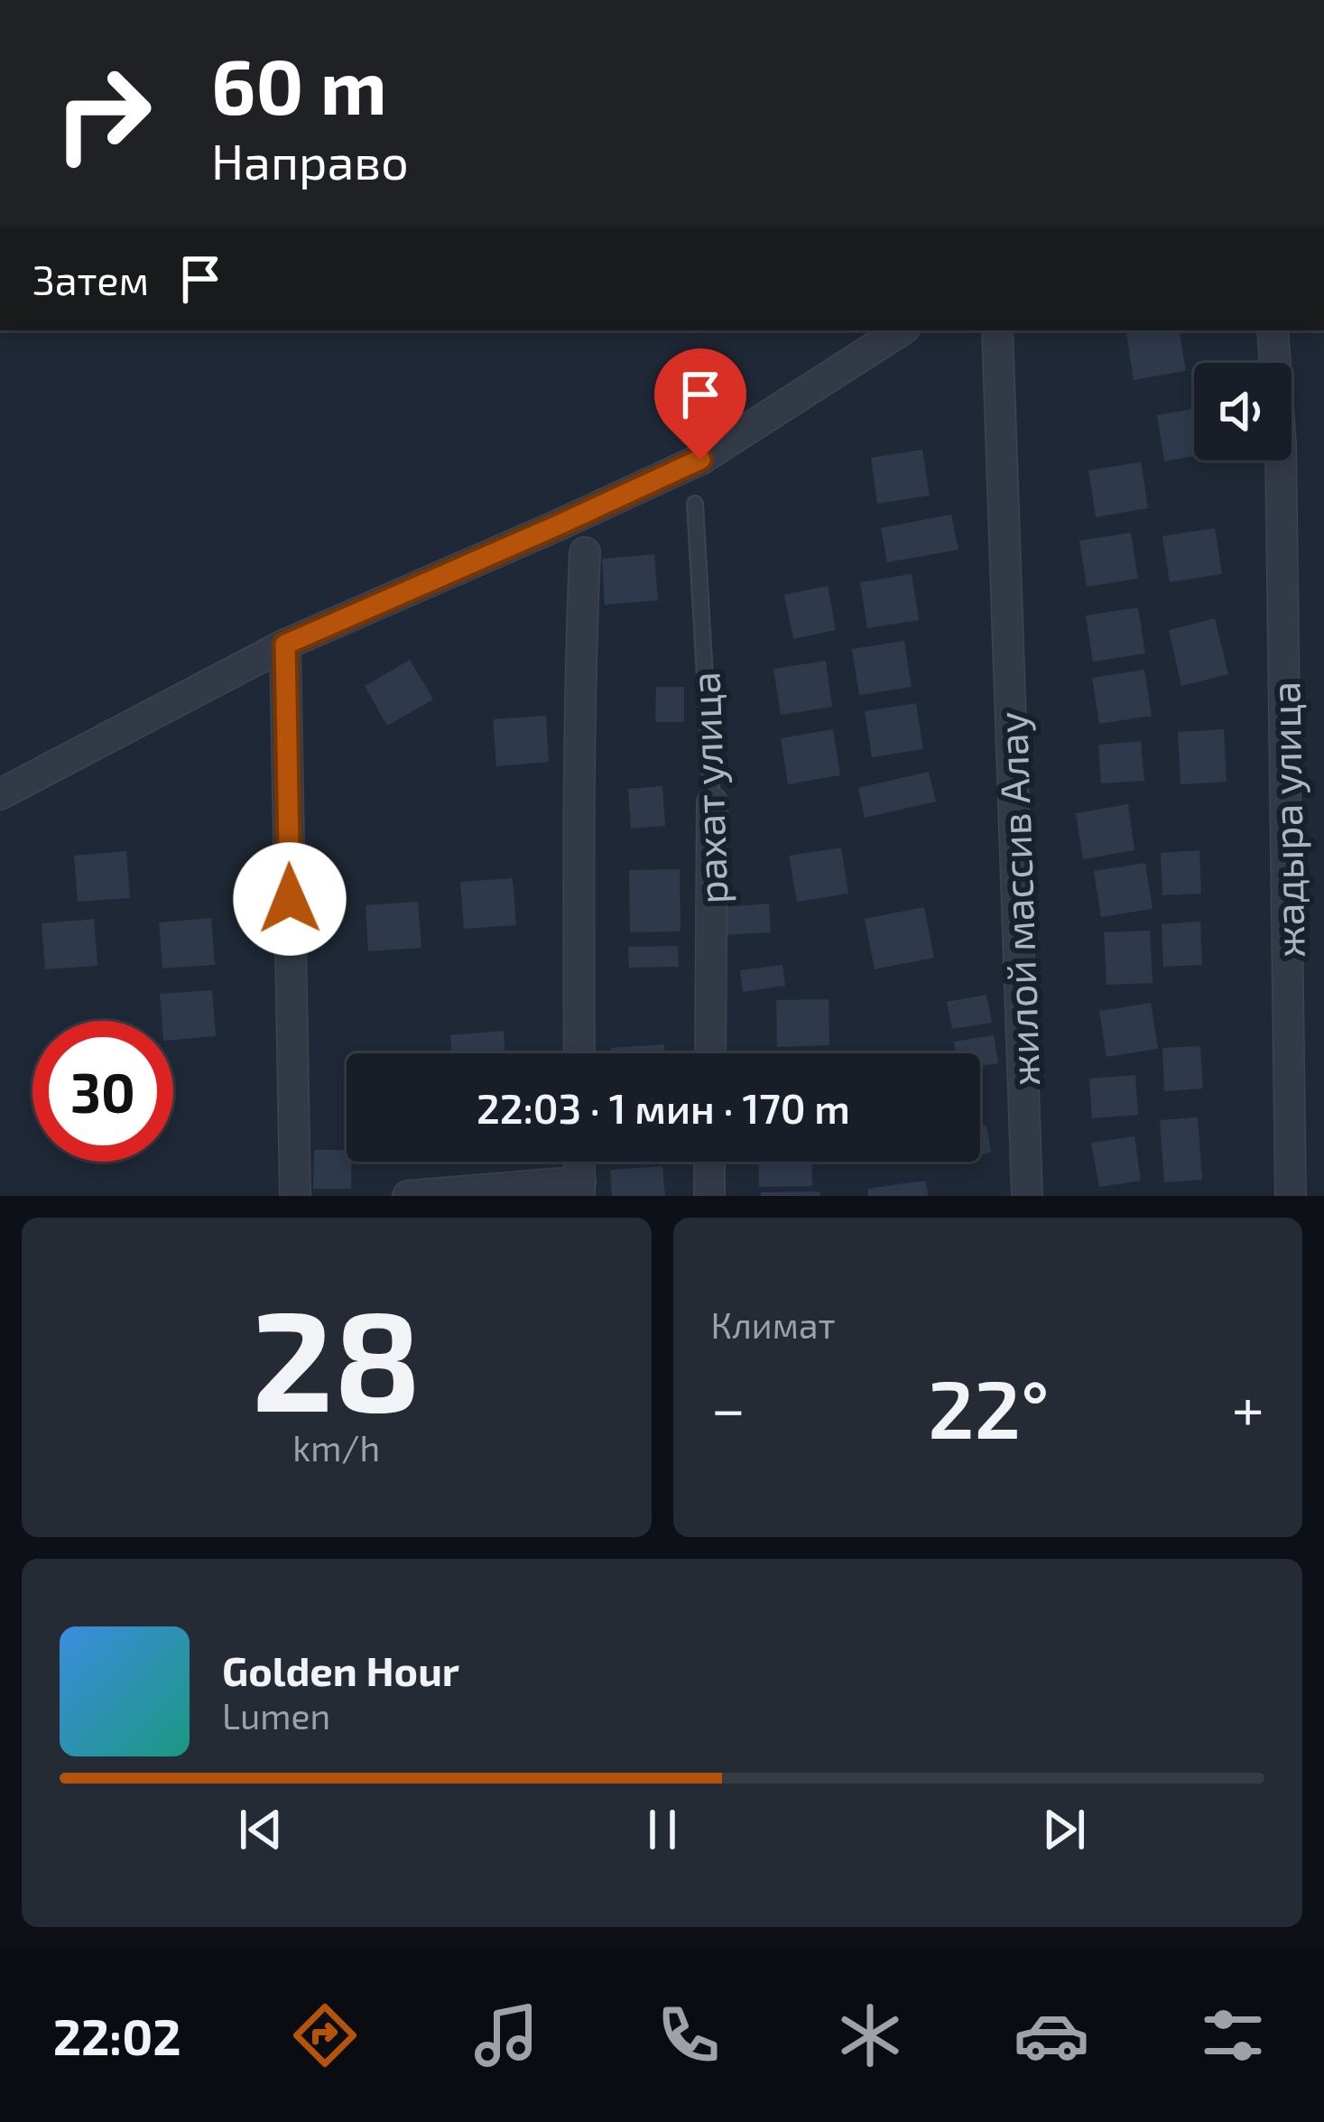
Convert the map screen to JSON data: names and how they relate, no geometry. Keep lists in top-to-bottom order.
{
  "streets": {
    "street": ["рахат улица", "жадыра улица", "жилой массив Алау"]
  },
  "page": {
    "turn": ["60 m", "Направо"],
    "then": "Затем",
    "limit": "30",
    "trip": "22:03 · 1 мин · 170 m",
    "tile": [
      ["28", "km/h"],
      "Климат"
    ],
    "heat": ["−", "22°", "+"],
    "song": ["Golden Hour", "Lumen"],
    "tabs": "22:02"
  }
}
